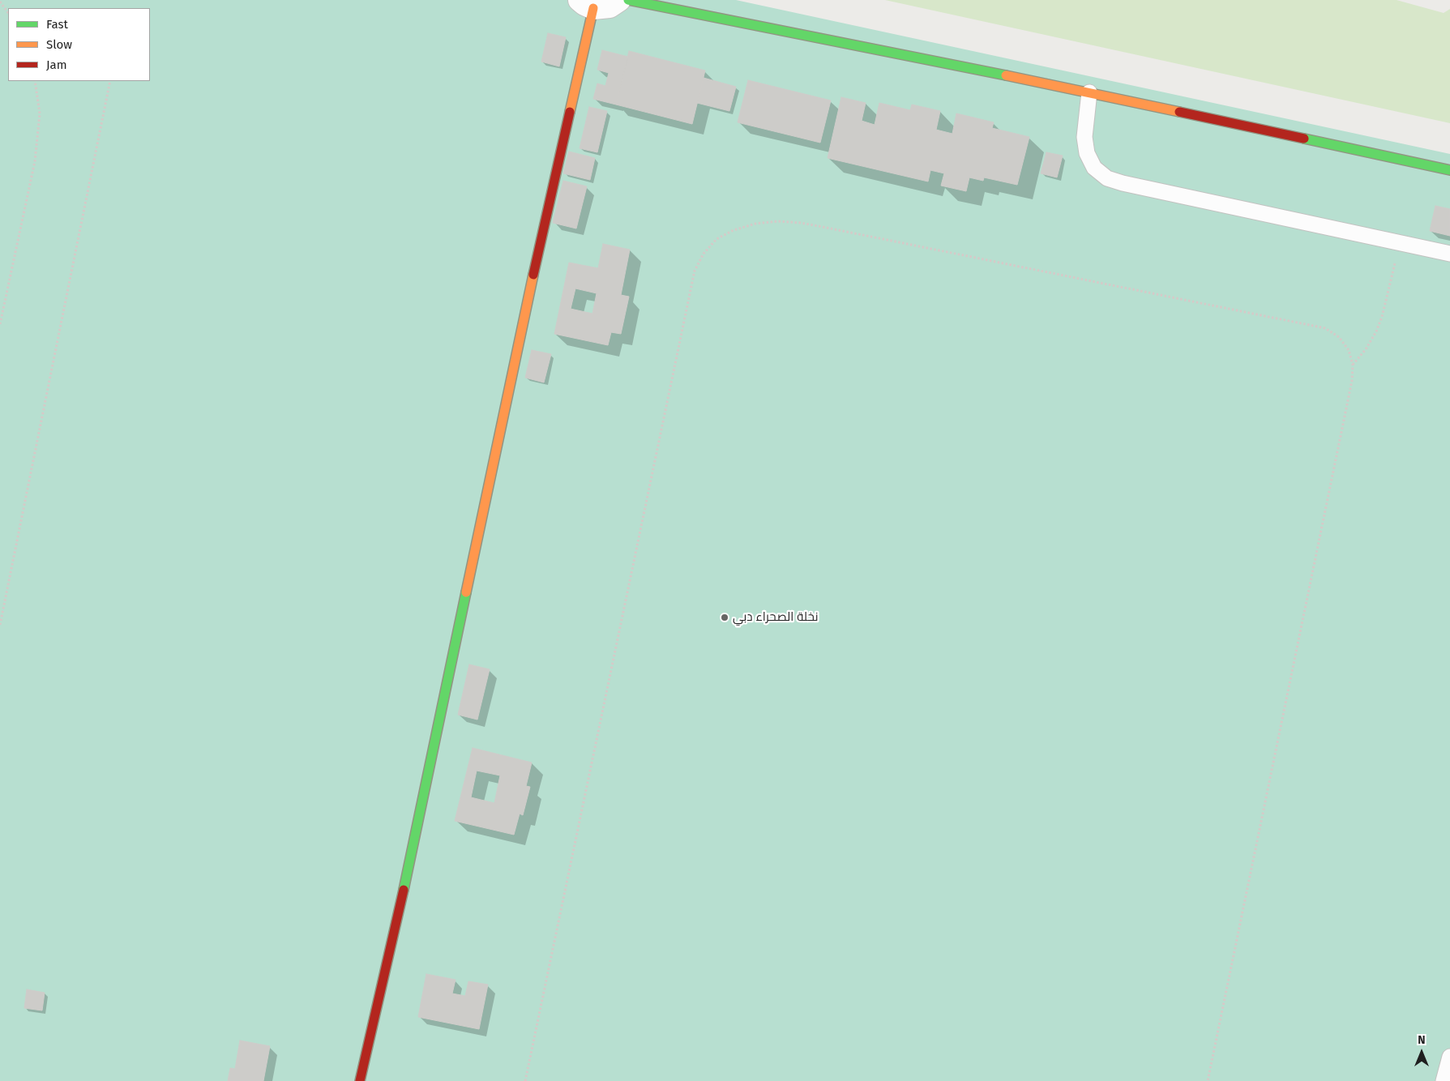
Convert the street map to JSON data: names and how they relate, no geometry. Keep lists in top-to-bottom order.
{
  "places": ["نخلة الصحراء دبي"],
  "legend": ["Fast", "Slow", "Jam"],
  "north": "top"
}
